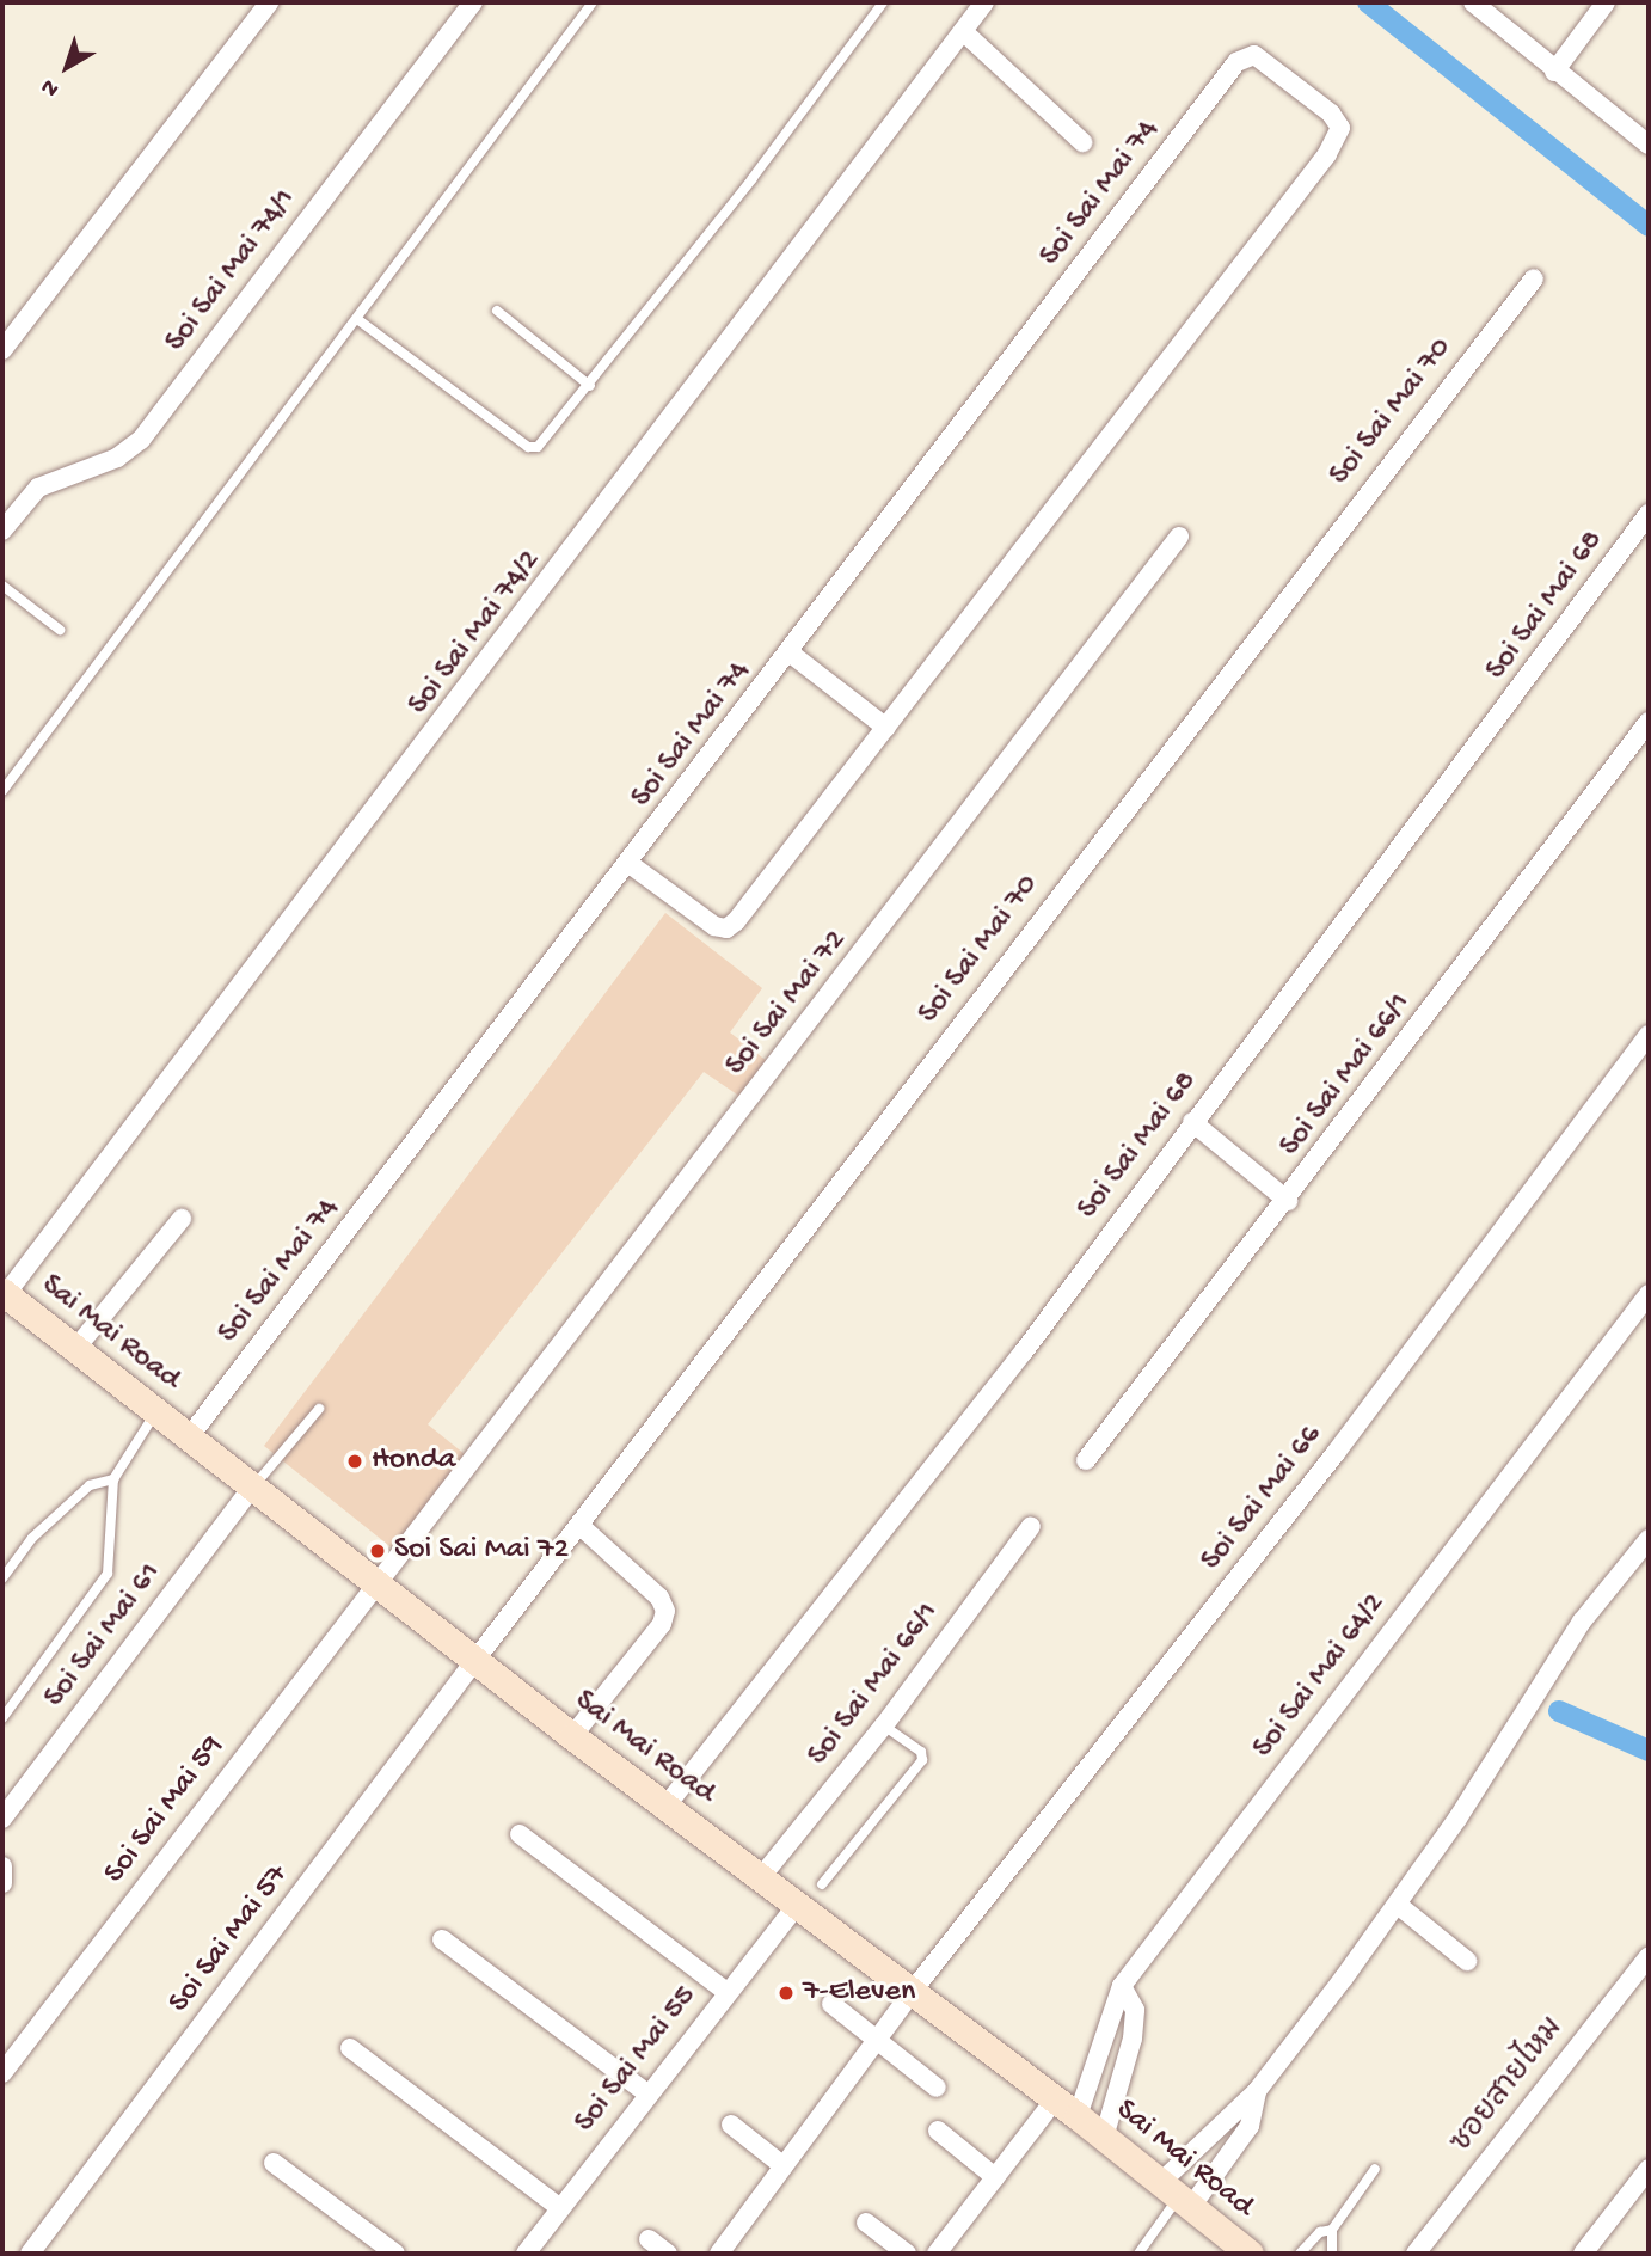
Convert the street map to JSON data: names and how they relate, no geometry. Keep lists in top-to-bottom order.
{
  "streets": {
    "main road": ["Sai Mai Road"],
    "street": [
      "Soi Sai Mai 74",
      "Soi Sai Mai 74/1",
      "Soi Sai Mai 70",
      "Soi Sai Mai 68",
      "Soi Sai Mai 74/2",
      "Soi Sai Mai 72",
      "Soi Sai Mai 66/1",
      "Soi Sai Mai 66",
      "Soi Sai Mai 61",
      "Soi Sai Mai 64/2",
      "Soi Sai Mai 59",
      "Soi Sai Mai 57",
      "Soi Sai Mai 55",
      "ซอยสายไหม"
    ]
  },
  "crossings": [
    ["Soi Sai Mai 74", "Sai Mai Road"],
    ["Soi Sai Mai 70", "Sai Mai Road"],
    ["Soi Sai Mai 70", "Soi Sai Mai 57"],
    ["Soi Sai Mai 68", "Sai Mai Road"],
    ["Soi Sai Mai 74/2", "Sai Mai Road"],
    ["Soi Sai Mai 72", "Sai Mai Road"],
    ["Soi Sai Mai 72", "Soi Sai Mai 59"],
    ["Soi Sai Mai 66/1", "Sai Mai Road"],
    ["Sai Mai Road", "Soi Sai Mai 66"],
    ["Sai Mai Road", "Soi Sai Mai 61"],
    ["Sai Mai Road", "Soi Sai Mai 64/2"],
    ["Sai Mai Road", "Soi Sai Mai 59"],
    ["Sai Mai Road", "Soi Sai Mai 57"],
    ["Sai Mai Road", "Soi Sai Mai 55"]
  ],
  "places": ["Honda", "Soi Sai Mai 72", "7-Eleven"],
  "north": "bottom left"
}
